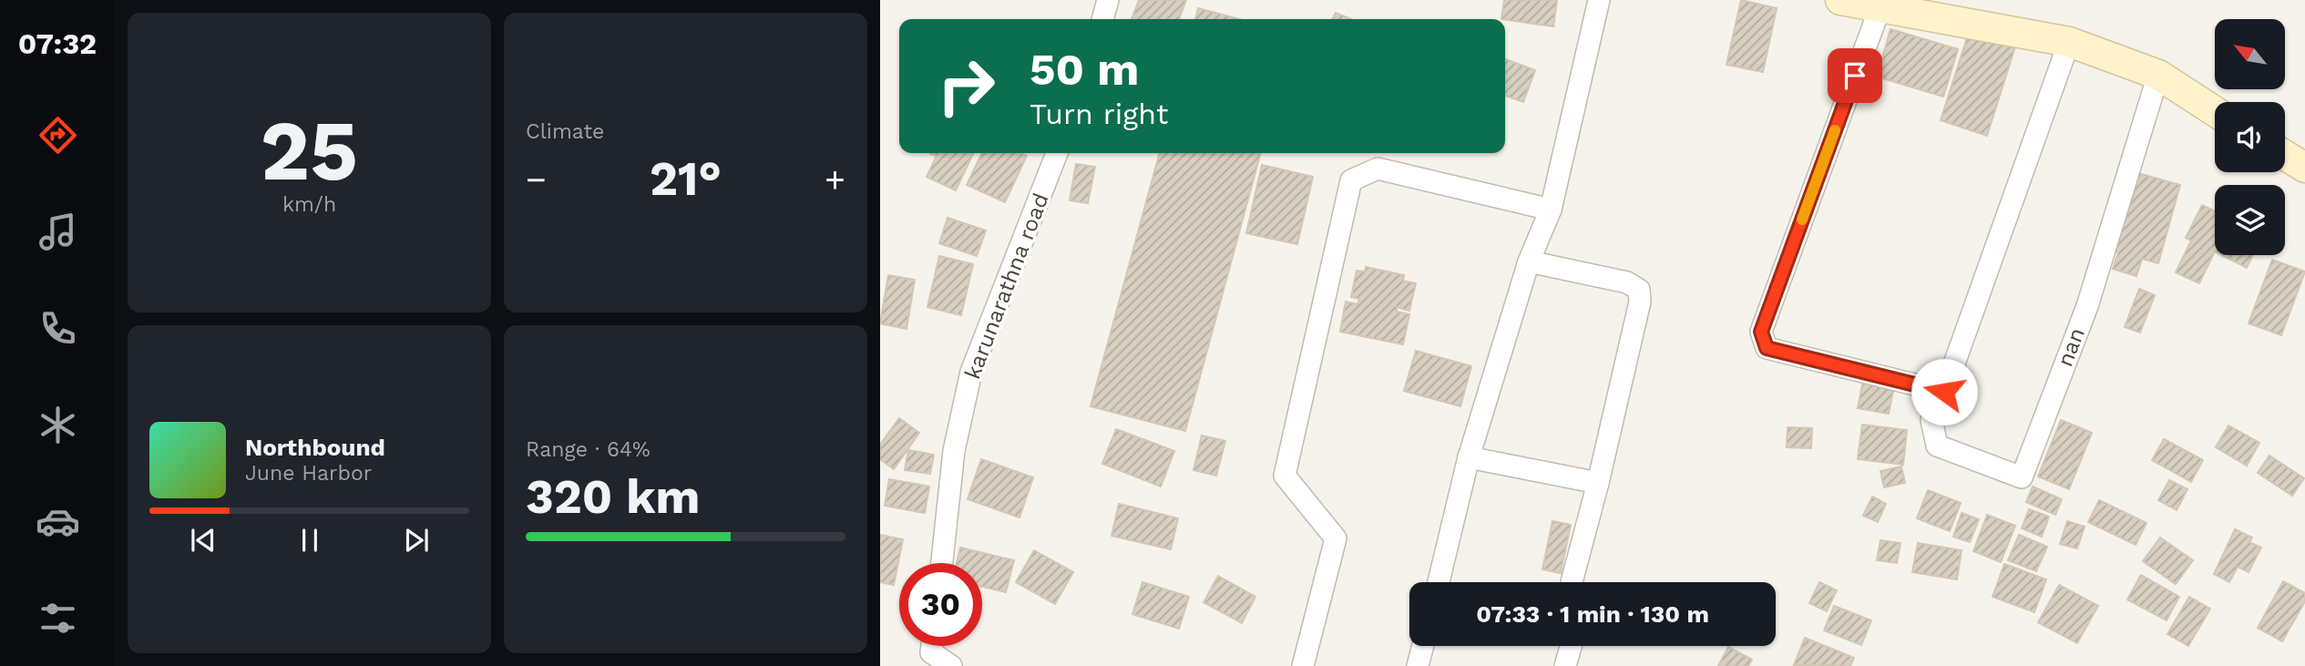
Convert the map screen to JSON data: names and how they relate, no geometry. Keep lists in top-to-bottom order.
{
  "streets": {
    "street": ["karunarathna road", "nan"]
  },
  "north": "top left",
  "page": {
    "tabs": "07:32",
    "tile": [
      ["25", "km/h"],
      "Climate",
      ["Range · 64%", "320 km"]
    ],
    "turn": ["50 m", "Turn right"],
    "heat": ["−", "21°", "+"],
    "song": ["Northbound", "June Harbor"],
    "limit": "30",
    "trip": "07:33 · 1 min · 130 m"
  }
}
